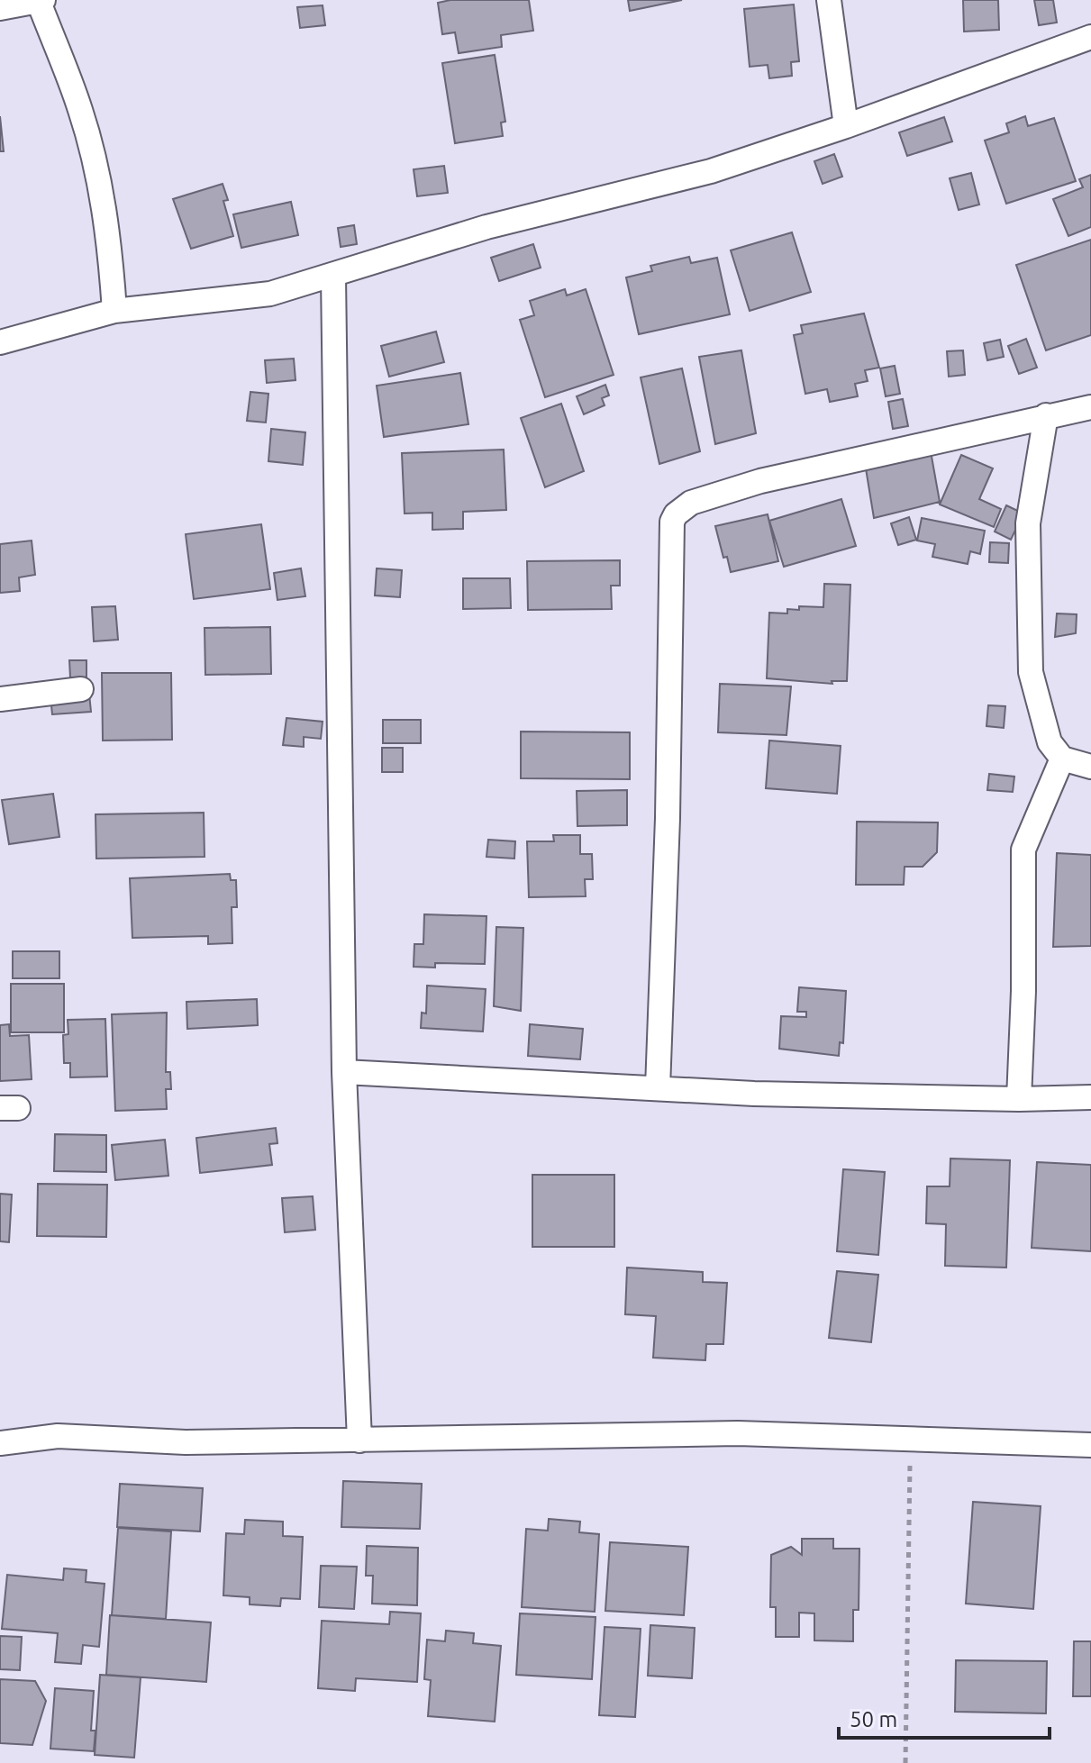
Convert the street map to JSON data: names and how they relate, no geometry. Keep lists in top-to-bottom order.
{
  "scale_bar": "50 m"
}
